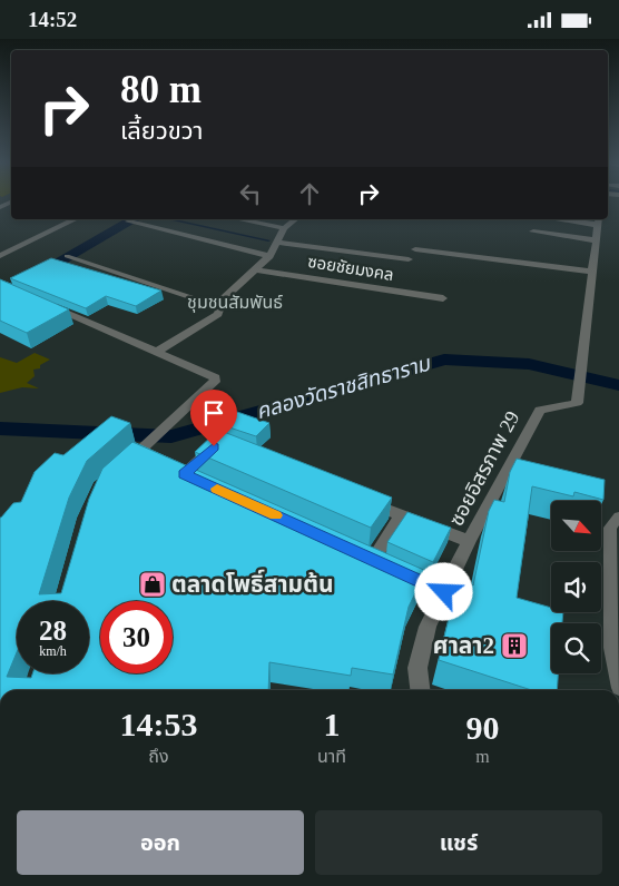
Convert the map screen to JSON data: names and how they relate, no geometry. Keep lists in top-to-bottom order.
{
  "streets": {
    "street": ["ซอยชัยมงคล", "ซอยอิสรภาพ 29"]
  },
  "districts": ["ชุมชนสัมพันธ์"],
  "water": ["คลองวัดราชสิทธาราม"],
  "places": {
    "shop": ["ตลาดโพธิ์สามต้น"],
    "building": ["ศาลา2"]
  },
  "north": "bottom right",
  "page": {
    "status": "14:52",
    "turn": ["80 m", "เลี้ยวขวา"],
    "speed": "28 km/h",
    "limit": "30",
    "eta": [
      "14:53",
      "ถึง",
      "1",
      "นาที",
      "90",
      "m"
    ],
    "buttons": ["ออก", "แชร์"]
  }
}
